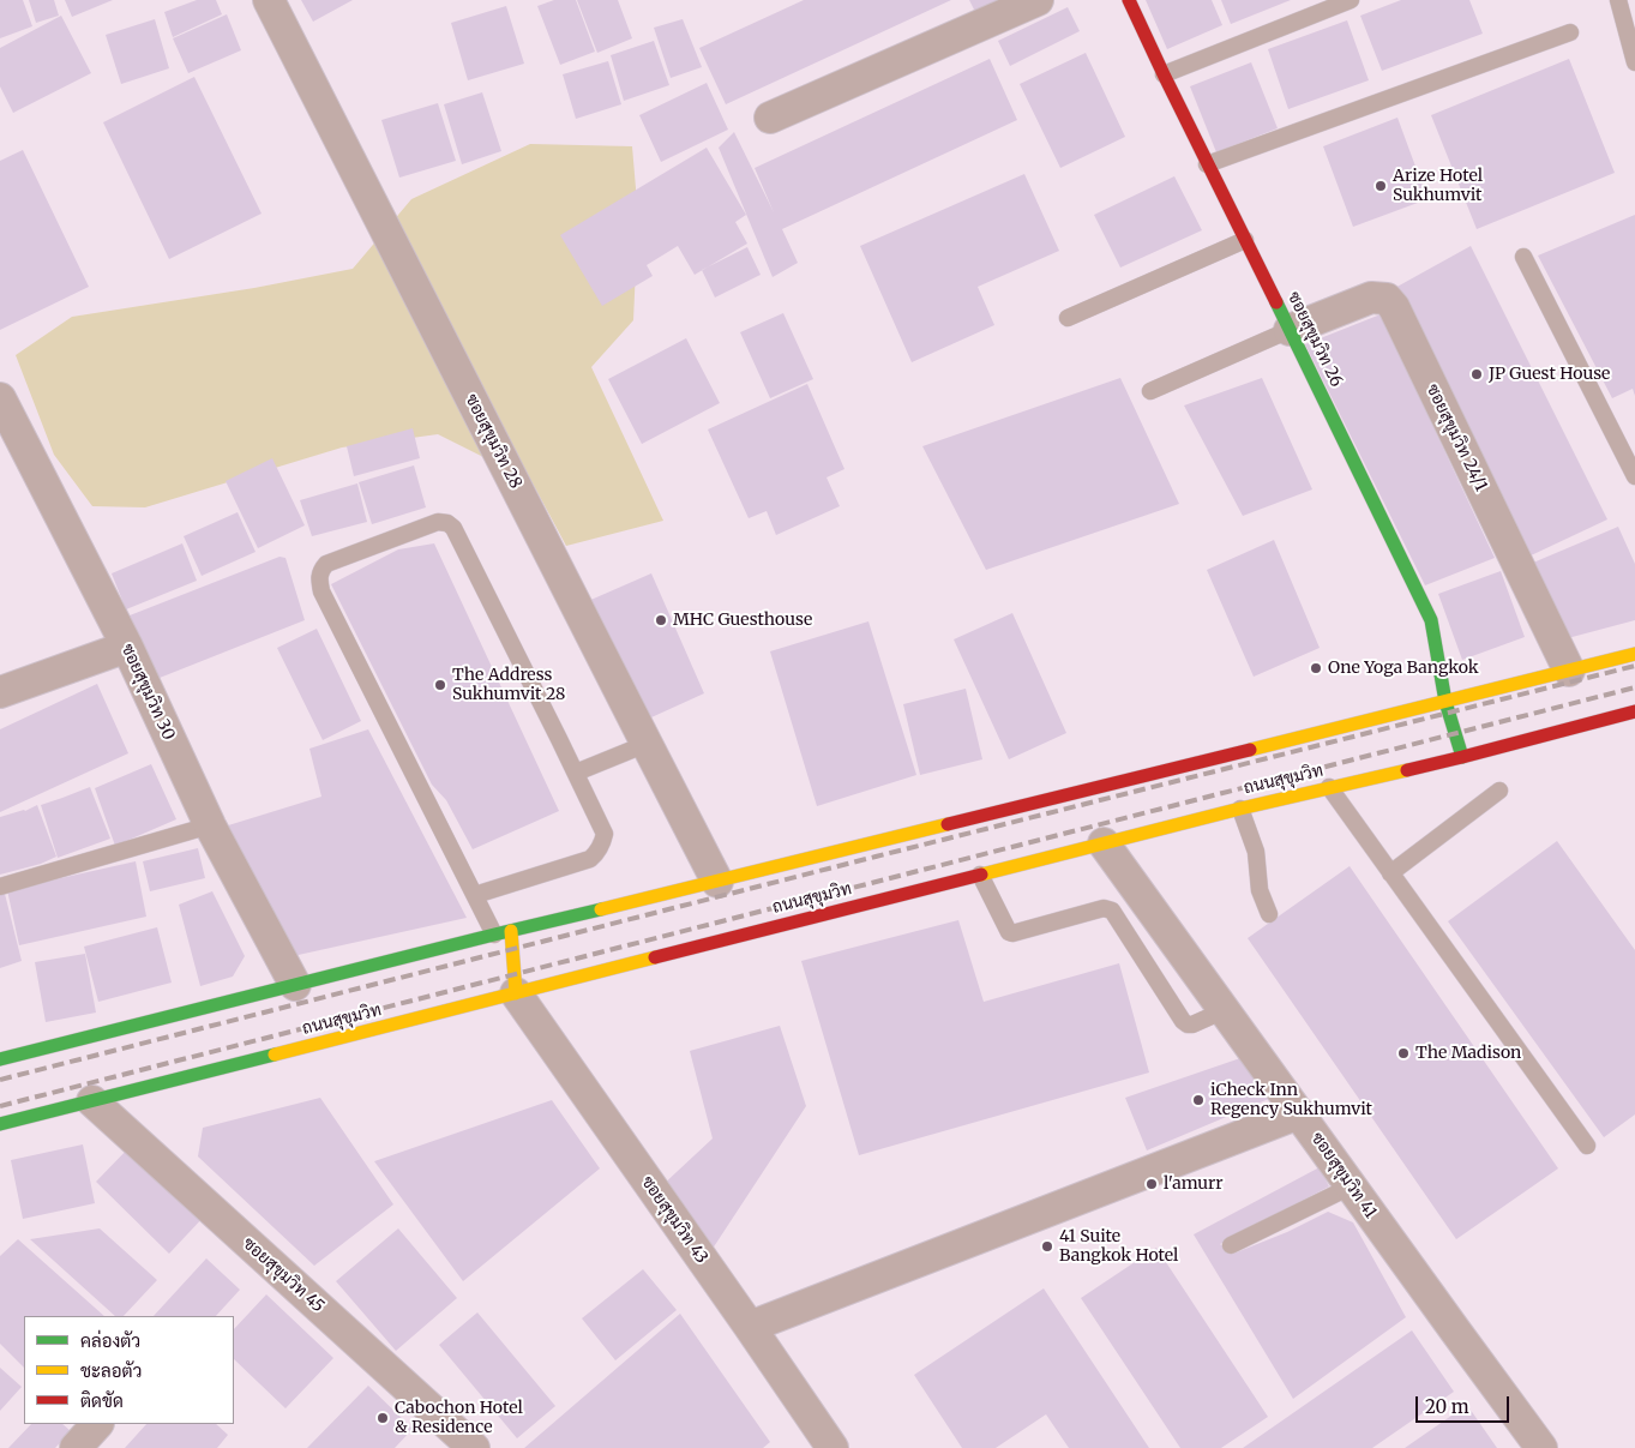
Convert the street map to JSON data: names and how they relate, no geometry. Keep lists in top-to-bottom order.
{
  "streets": {
    "main road": ["ซอยสุขุมวิท 26", "ถนนสุขุมวิท"],
    "street": [
      "ซอยสุขุมวิท 24/1",
      "ซอยสุขุมวิท 28",
      "ซอยสุขุมวิท 30",
      "ซอยสุขุมวิท 41",
      "ซอยสุขุมวิท 43",
      "ซอยสุขุมวิท 45"
    ]
  },
  "crossings": [
    ["ซอยสุขุมวิท 26", "ซอยสุขุมวิท 24/1"],
    ["ซอยสุขุมวิท 26", "ถนนสุขุมวิท"],
    ["ถนนสุขุมวิท", "ซอยสุขุมวิท 41"],
    ["ถนนสุขุมวิท", "ซอยสุขุมวิท 43"],
    ["ถนนสุขุมวิท", "ซอยสุขุมวิท 45"]
  ],
  "places": [
    "Arize Hotel Sukhumvit",
    "JP Guest House",
    "MHC Guesthouse",
    "One Yoga Bangkok",
    "The Address Sukhumvit 28",
    "The Madison",
    "iCheck Inn Regency Sukhumvit",
    "l'amurr",
    "41 Suite Bangkok Hotel",
    "Cabochon Hotel & Residence"
  ],
  "legend": ["คล่องตัว", "ชะลอตัว", "ติดขัด"],
  "scale_bar": "20 m"
}
